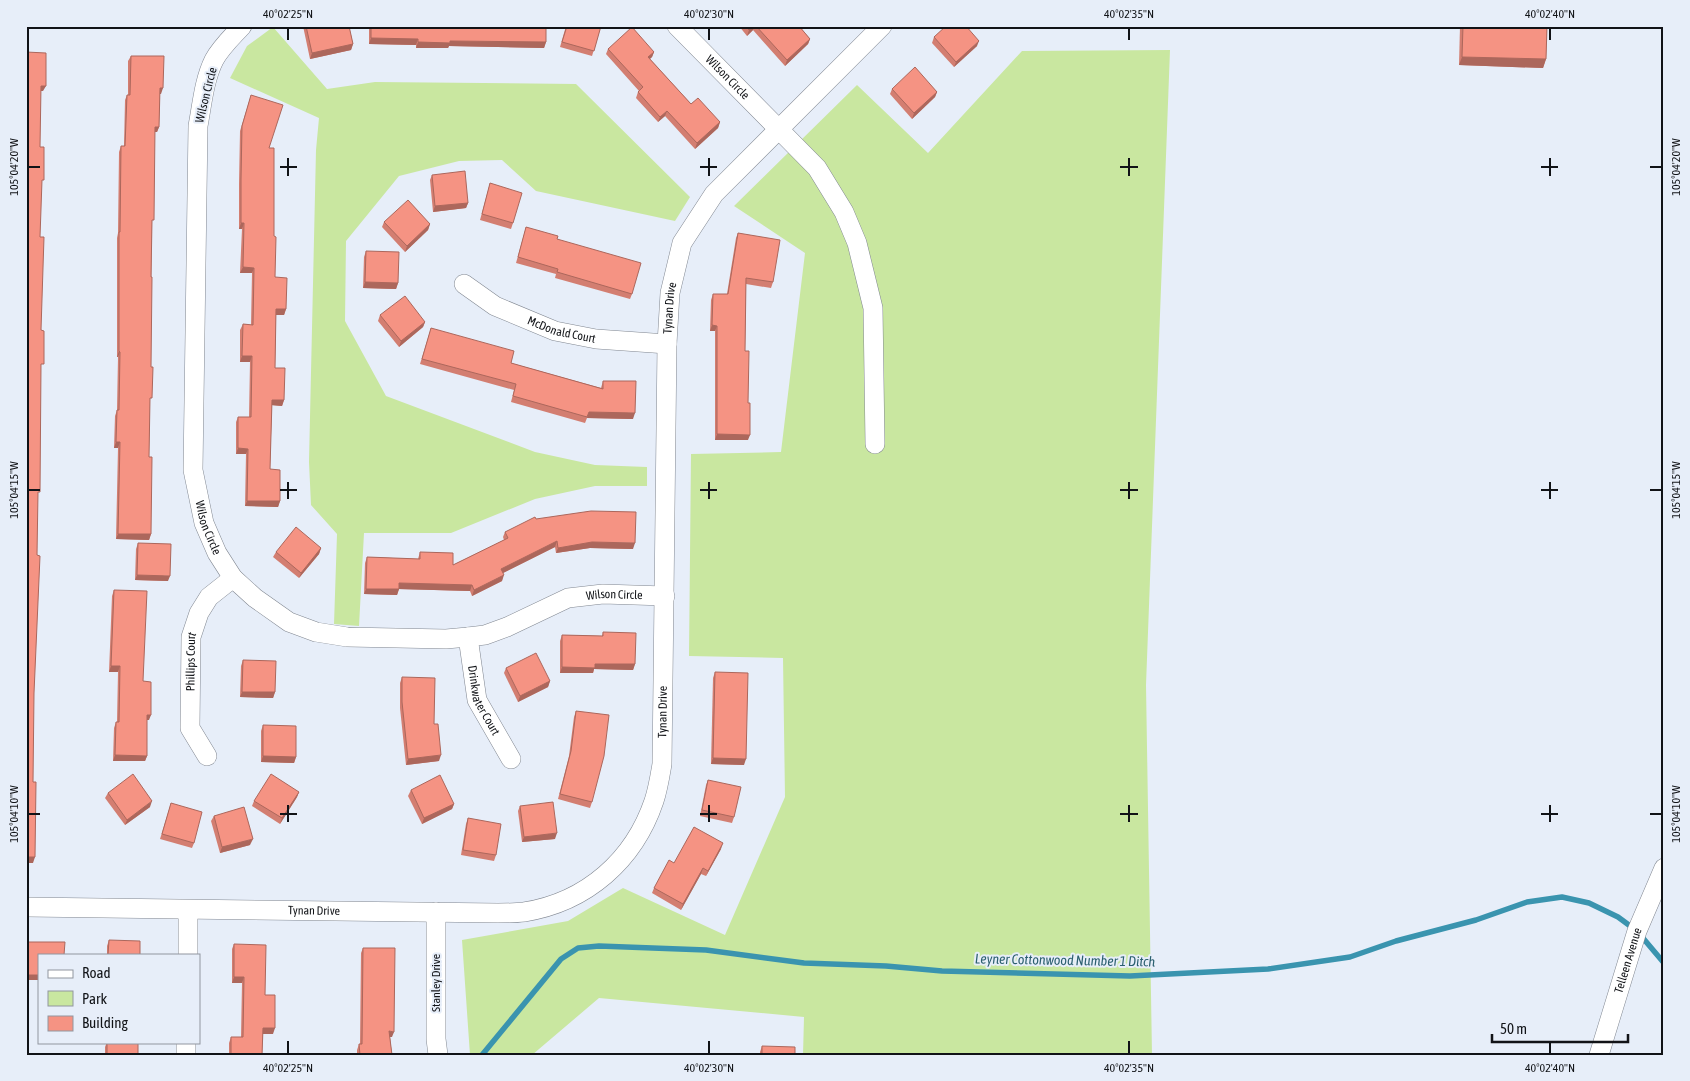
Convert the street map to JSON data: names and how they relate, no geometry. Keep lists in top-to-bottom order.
{
  "streets": {
    "street": [
      "Wilson Circle",
      "Tynan Drive",
      "McDonald Court",
      "Phillips Court",
      "Drinkwater Court",
      "Telleen Avenue",
      "Stanley Drive"
    ]
  },
  "crossings": [
    ["Wilson Circle", "Tynan Drive"],
    ["Wilson Circle", "Phillips Court"],
    ["Wilson Circle", "Drinkwater Court"],
    ["Tynan Drive", "McDonald Court"],
    ["Tynan Drive", "Stanley Drive"]
  ],
  "water": ["Leyner Cottonwood Number 1 Ditch"],
  "legend": ["Road", "Park", "Building"],
  "scale_bar": "50 m",
  "coordinates": [
    "40°02'25\"N",
    "40°02'30\"N",
    "40°02'35\"N",
    "40°02'40\"N",
    "105°04'20\"W",
    "105°04'15\"W",
    "105°04'10\"W"
  ]
}
